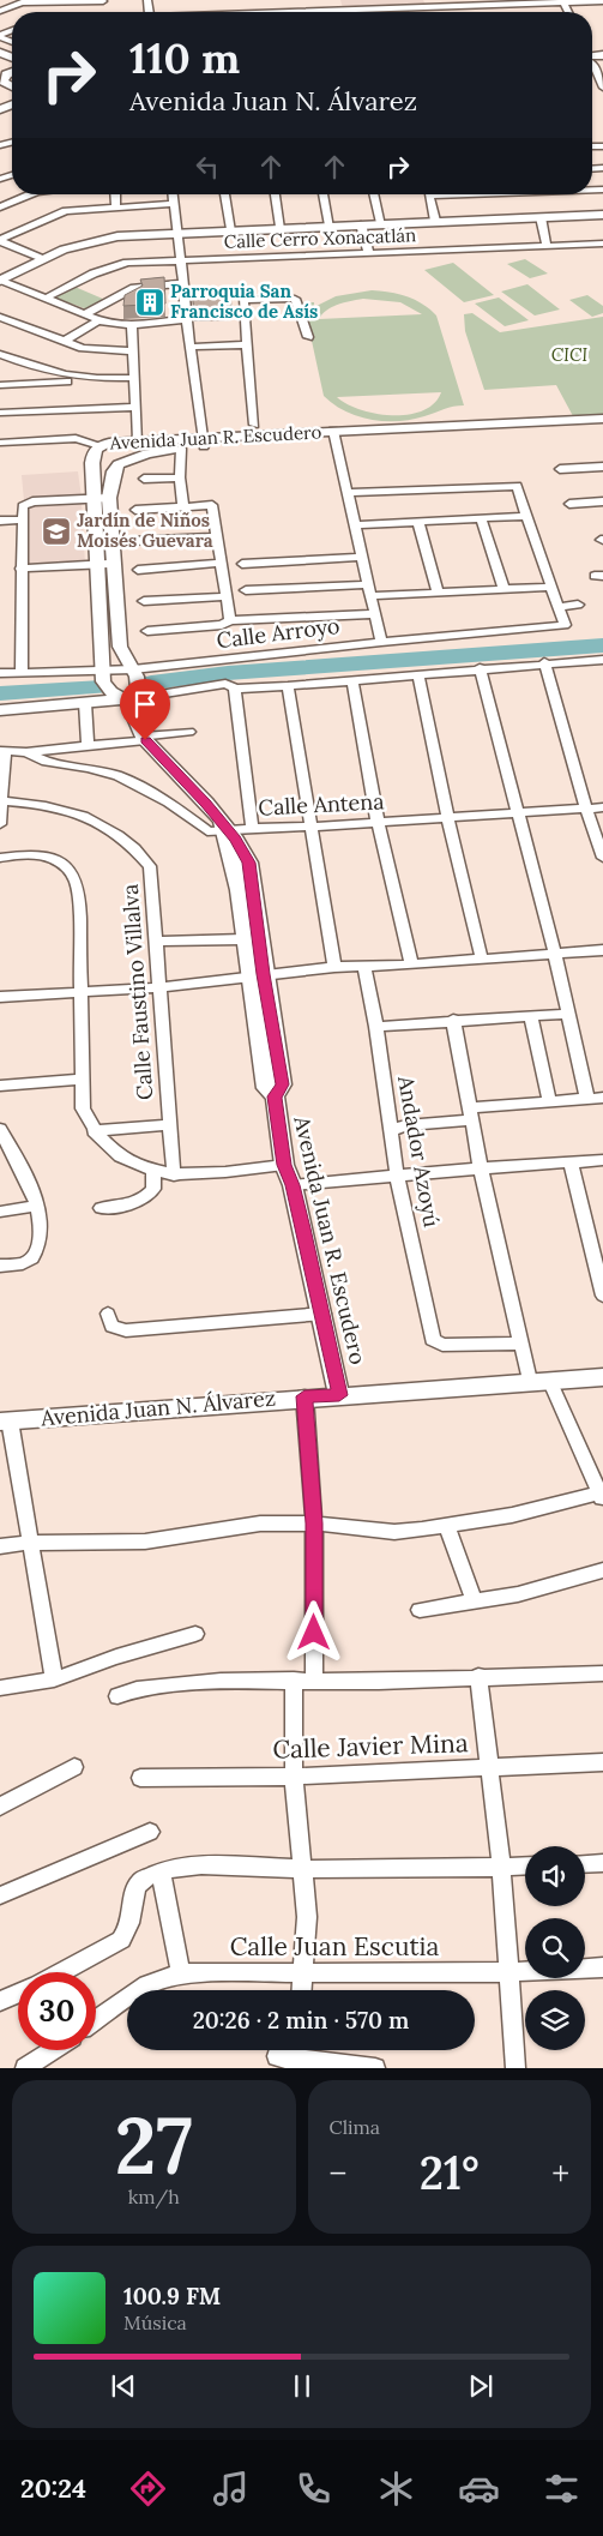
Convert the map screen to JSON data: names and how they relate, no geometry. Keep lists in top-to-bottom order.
{
  "streets": {
    "main road": ["Avenida Juan R. Escudero", "Avenida Juan N. Álvarez"],
    "street": [
      "Calle Cerro Xonacatlán",
      "Calle Arroyo",
      "Calle Antena",
      "Calle Faustino Villalva",
      "Andador Azoyú",
      "Calle Javier Mina",
      "Calle Juan Escutia"
    ]
  },
  "crossings": [
    ["Avenida Juan R. Escudero", "Calle Arroyo"],
    ["Avenida Juan R. Escudero", "Calle Antena"],
    ["Avenida Juan R. Escudero", "Avenida Juan N. Álvarez"]
  ],
  "parks": ["CICI"],
  "places": {
    "building": ["Parroquia San Francisco de Asís"],
    "school or university": ["Jardín de Niños Moisés Guevara"]
  },
  "page": {
    "turn": ["110 m", "Avenida Juan N. Álvarez"],
    "limit": "30",
    "trip": "20:26 · 2 min · 570 m",
    "tile": [
      ["27", "km/h"],
      "Clima"
    ],
    "heat": ["−", "21°", "+"],
    "song": ["100.9 FM", "Música"],
    "tabs": "20:24"
  }
}
